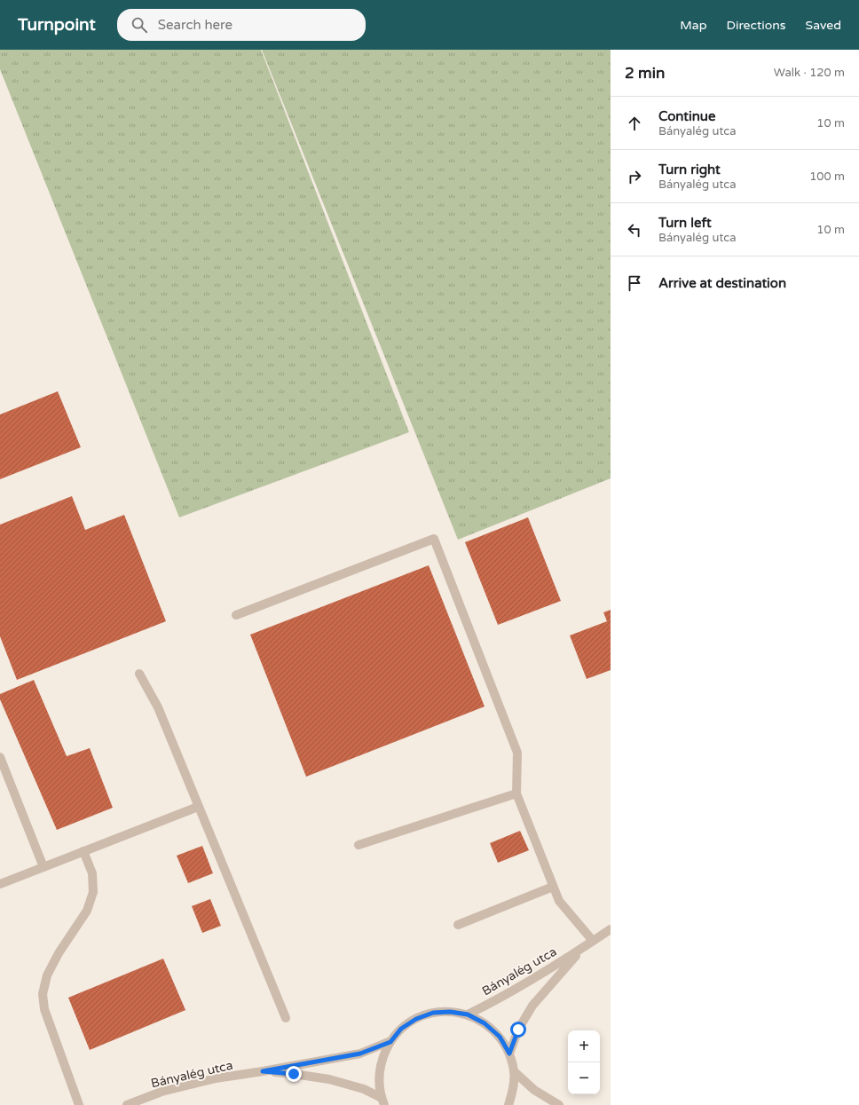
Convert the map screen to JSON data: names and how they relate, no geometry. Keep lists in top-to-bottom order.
{
  "streets": {
    "street": ["Bányalég utca"]
  },
  "page": {
    "header": "Turnpoint",
    "search": "Search here",
    "nav": ["Map", "Directions", "Saved"],
    "heading": ["2 min", "Walk · 120 m"],
    "list": [
      ["Continue", "Bányalég utca", "10 m"],
      ["Turn right", "Bányalég utca", "100 m"],
      ["Turn left", "Bányalég utca", "10 m"],
      "Arrive at destination"
    ],
    "map_buttons": ["+", "−"]
  }
}
